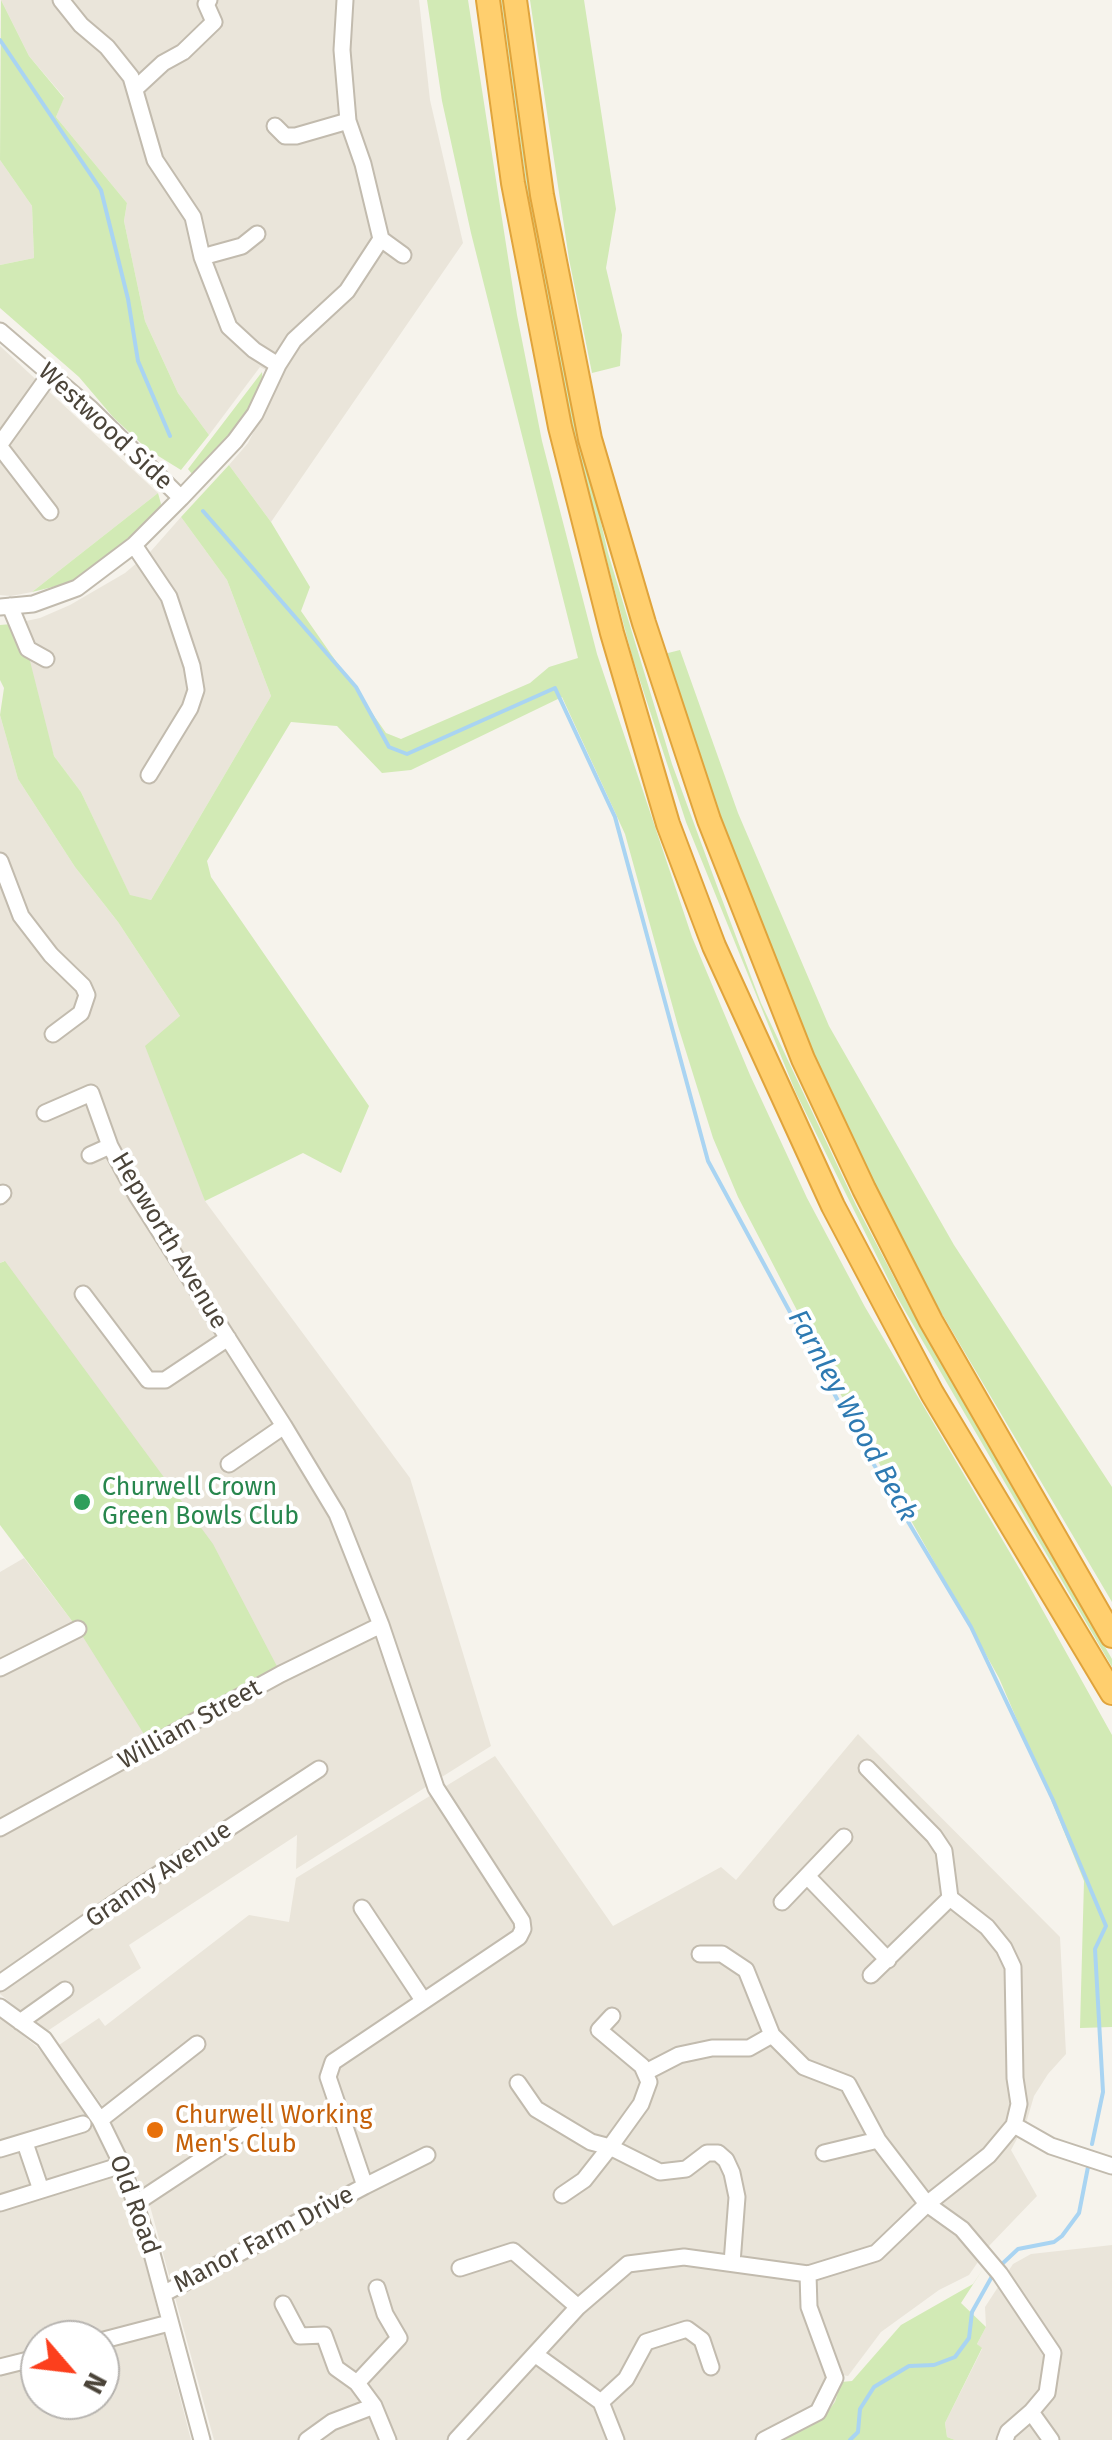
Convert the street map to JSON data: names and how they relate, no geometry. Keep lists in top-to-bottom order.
{
  "streets": {
    "street": [
      "Westwood Side",
      "Hepworth Avenue",
      "William Street",
      "Granny Avenue",
      "Old Road",
      "Manor Farm Drive"
    ]
  },
  "crossings": [
    ["Hepworth Avenue", "William Street"],
    ["Hepworth Avenue", "Manor Farm Drive"],
    ["William Street", "Manor Farm Drive"],
    ["Old Road", "Manor Farm Drive"]
  ],
  "water": ["Farnley Wood Beck"],
  "places": ["Churwell Crown Green Bowls Club", "Churwell Working Men's Club"],
  "north": "bottom right"
}
